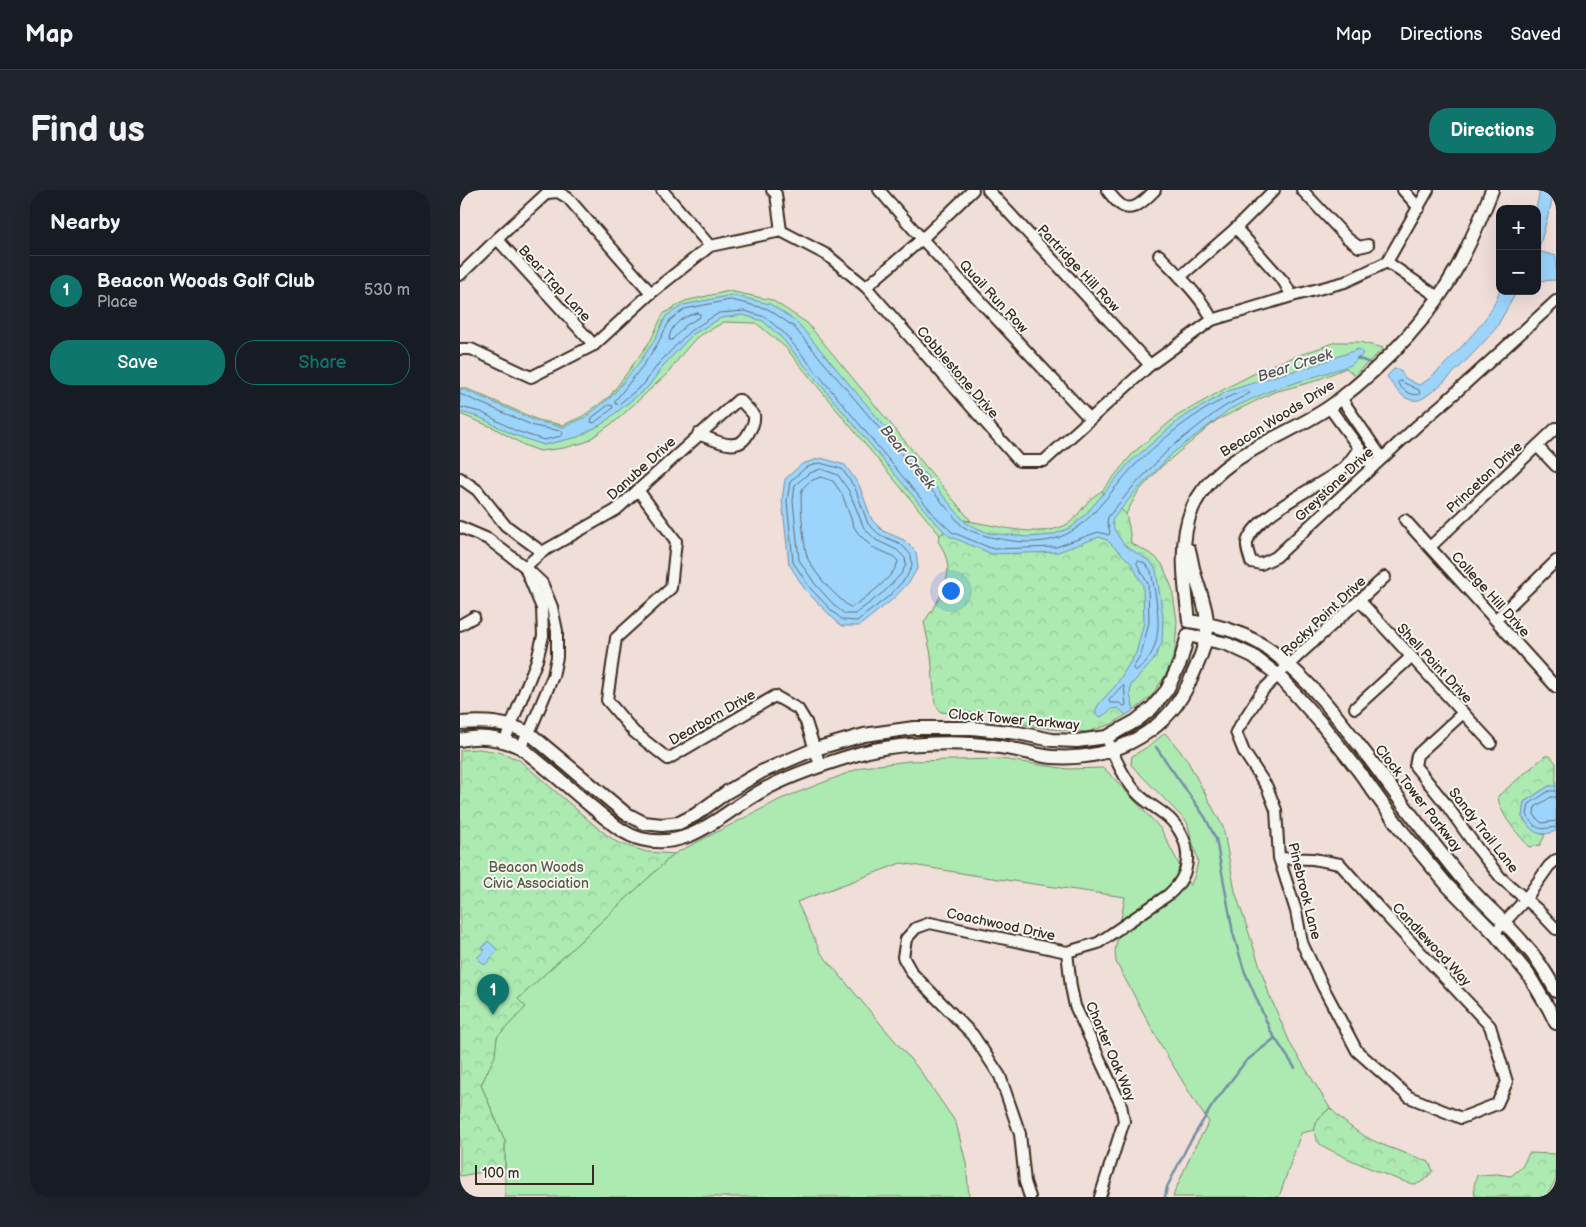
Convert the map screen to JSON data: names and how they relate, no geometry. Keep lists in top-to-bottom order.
{
  "streets": {
    "street": [
      "Partridge Hill Row",
      "Bear Trap Lane",
      "Quail Run Row",
      "Cobblestone Drive",
      "Beacon Woods Drive",
      "Danube Drive",
      "Princeton Drive",
      "Greystone Drive",
      "College Hill Drive",
      "Rocky Point Drive",
      "Shell Point Drive",
      "Dearborn Drive",
      "Clock Tower Parkway",
      "Sandy Trail Lane",
      "Pinebrook Lane",
      "Coachwood Drive",
      "Candlewood Way",
      "Charter Oak Way"
    ]
  },
  "crossings": [
    ["Partridge Hill Row", "Cobblestone Drive"],
    ["Quail Run Row", "Cobblestone Drive"],
    ["Beacon Woods Drive", "Clock Tower Parkway"],
    ["Danube Drive", "Dearborn Drive"],
    ["Princeton Drive", "College Hill Drive"],
    ["Rocky Point Drive", "Shell Point Drive"],
    ["Rocky Point Drive", "Clock Tower Parkway"],
    ["Rocky Point Drive", "Pinebrook Lane"],
    ["Shell Point Drive", "Sandy Trail Lane"],
    ["Dearborn Drive", "Clock Tower Parkway"],
    ["Pinebrook Lane", "Candlewood Way"],
    ["Coachwood Drive", "Charter Oak Way"]
  ],
  "water": ["Bear Creek"],
  "parks": ["Beacon Woods Civic Association"],
  "scale_bar": "100 m",
  "page": {
    "header": "Map",
    "nav": ["Map", "Directions", "Saved"],
    "buttons": [
      "Directions",
      ["Save", "Share"]
    ],
    "title": "Find us",
    "heading": "Nearby",
    "map_buttons": ["+", "−"],
    "list": [
      {
        "mark": "1",
        "name": "Beacon Woods Golf Club",
        "note": "Place",
        "value": "530 m"
      }
    ],
    "pins": "1",
    "scale": "100 m"
  }
}
